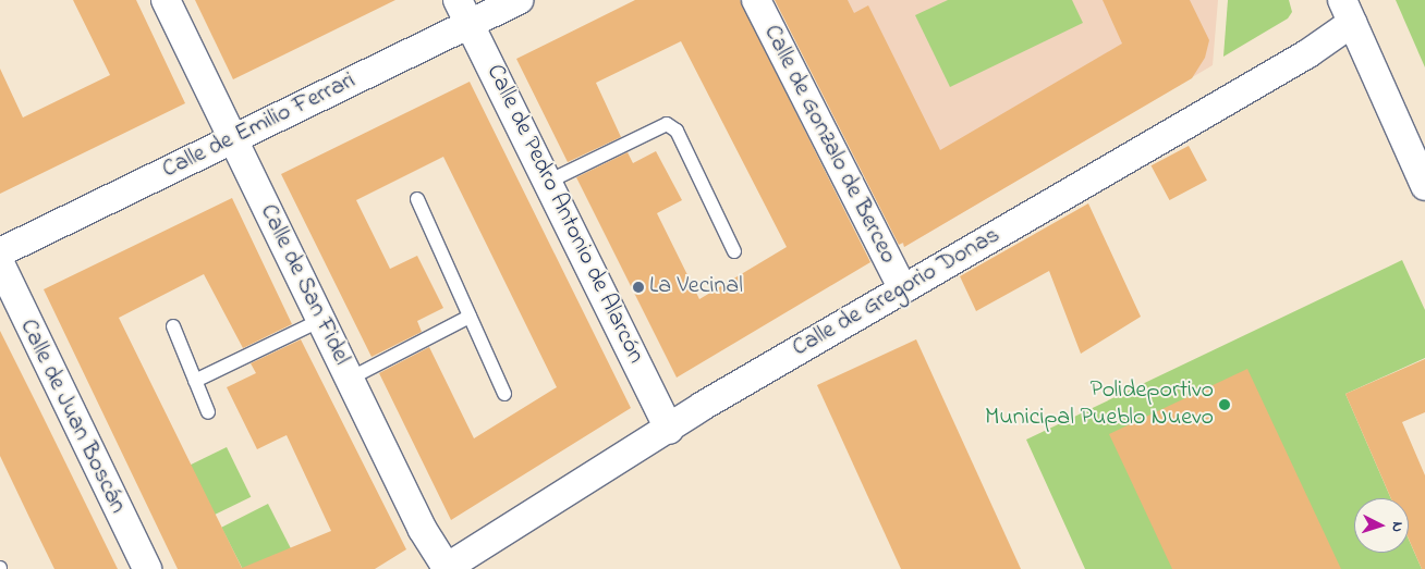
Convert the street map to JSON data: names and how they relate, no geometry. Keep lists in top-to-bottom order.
{
  "streets": {
    "street": [
      "Calle de Emilio Ferrari",
      "Calle de Gonzalo de Berceo",
      "Calle de Pedro Antonio de Alarcón",
      "Calle de San Fidel",
      "Calle de Gregorio Donas",
      "Calle de Juan Boscán"
    ]
  },
  "crossings": [
    ["Calle de Emilio Ferrari", "Calle de Pedro Antonio de Alarcón"],
    ["Calle de Emilio Ferrari", "Calle de San Fidel"],
    ["Calle de Gonzalo de Berceo", "Calle de Gregorio Donas"],
    ["Calle de Pedro Antonio de Alarcón", "Calle de Gregorio Donas"],
    ["Calle de San Fidel", "Calle de Gregorio Donas"]
  ],
  "places": ["La Vecinal", "Polideportivo Municipal Pueblo Nuevo"],
  "north": "right"
}
